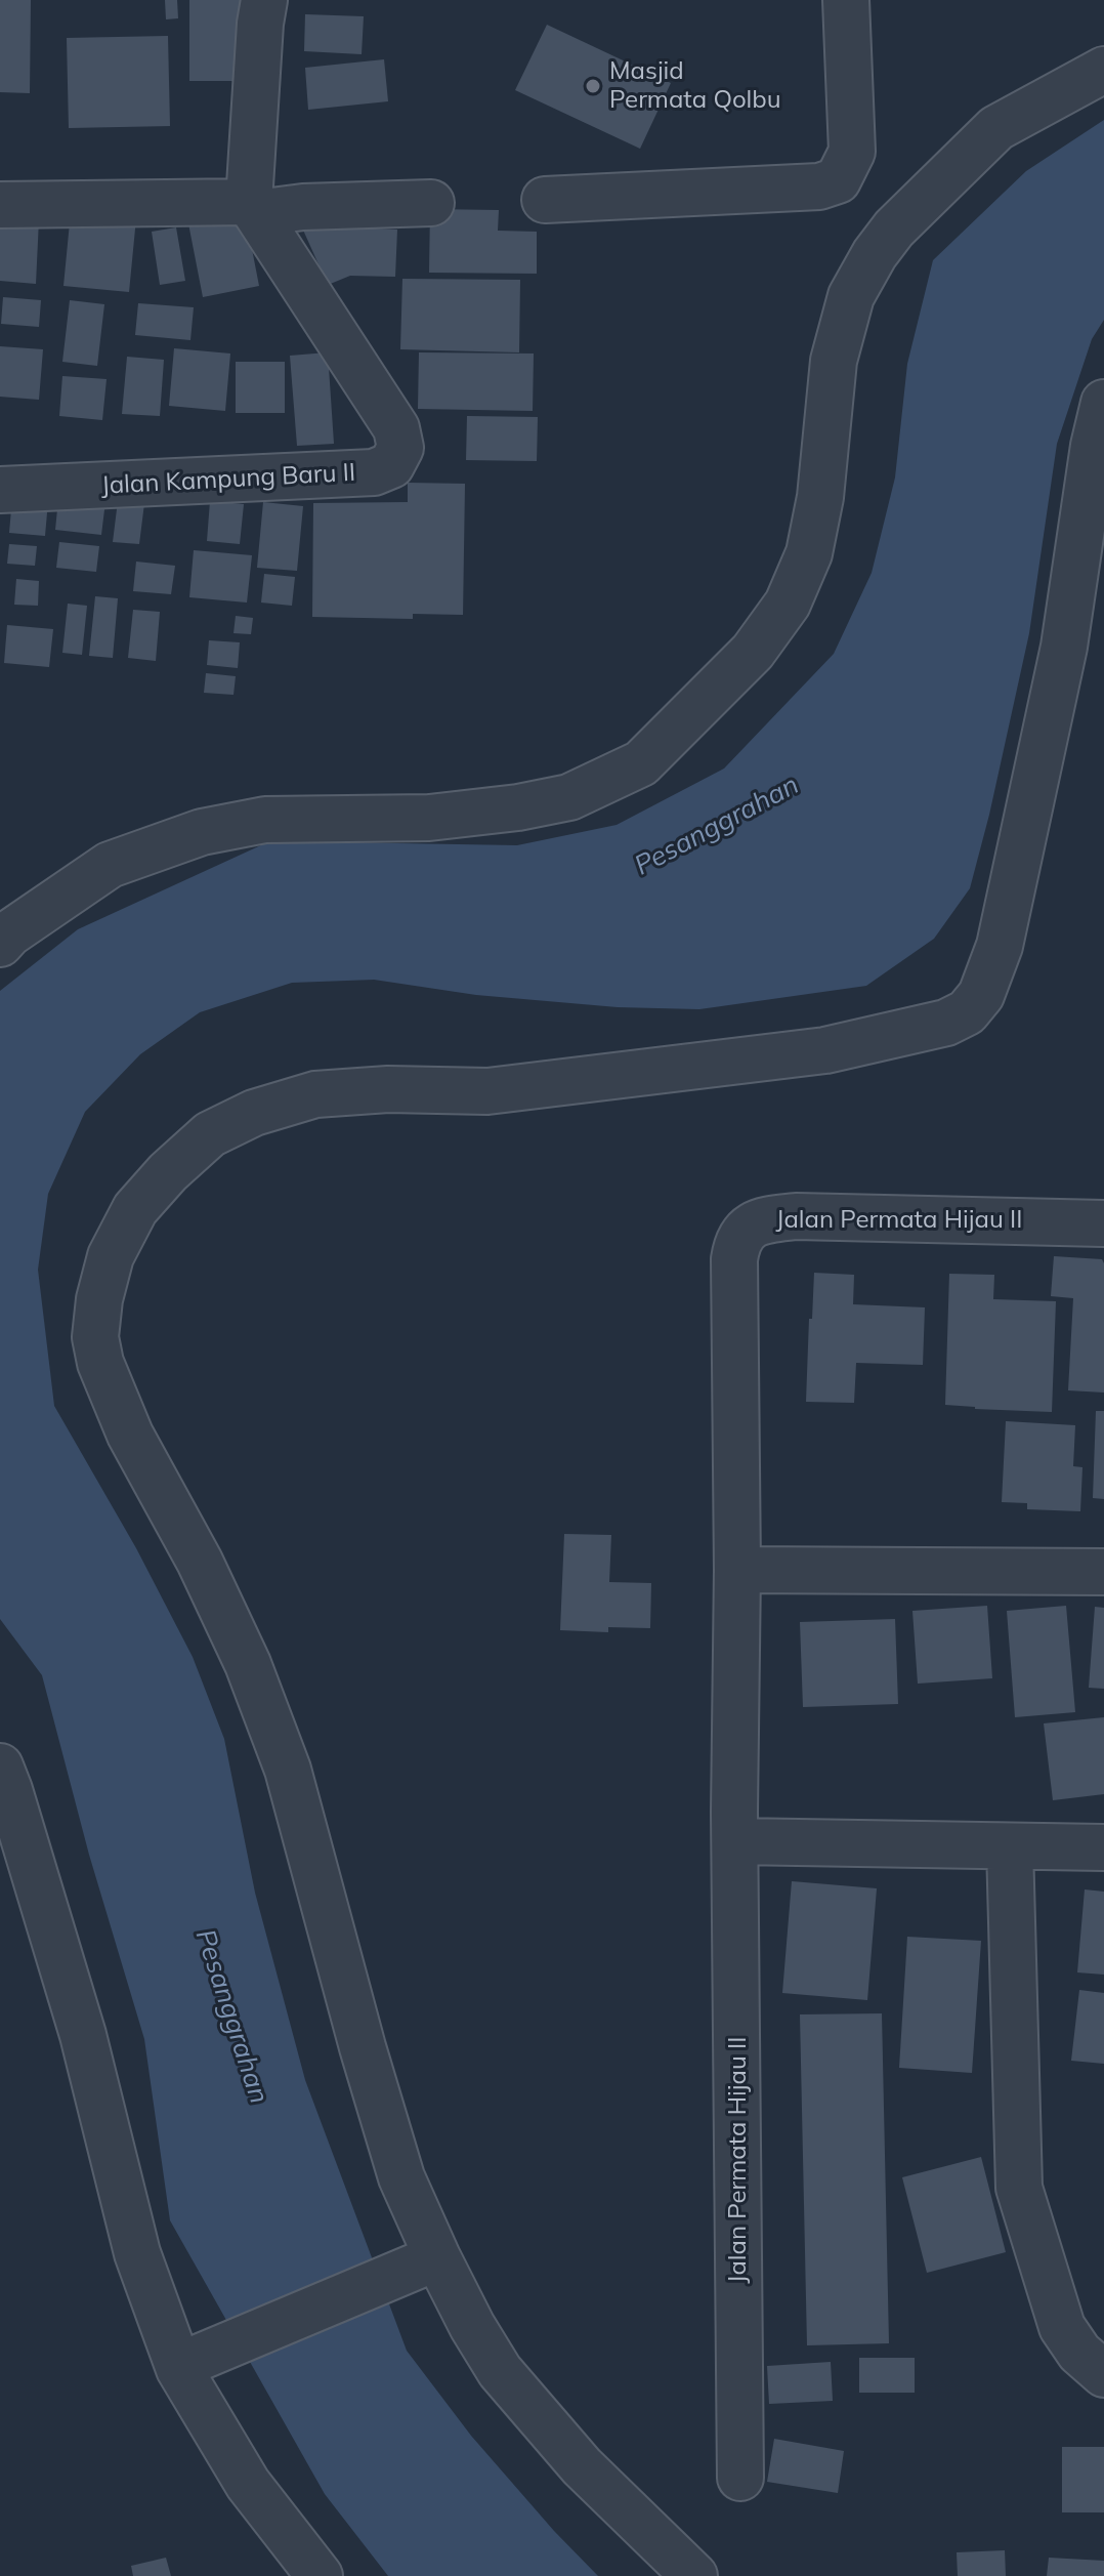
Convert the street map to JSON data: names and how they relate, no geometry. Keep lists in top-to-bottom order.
{
  "streets": {
    "street": ["Jalan Kampung Baru II", "Jalan Permata Hijau II"]
  },
  "water": ["Pesanggrahan"],
  "places": ["Masjid Permata Qolbu"]
}
